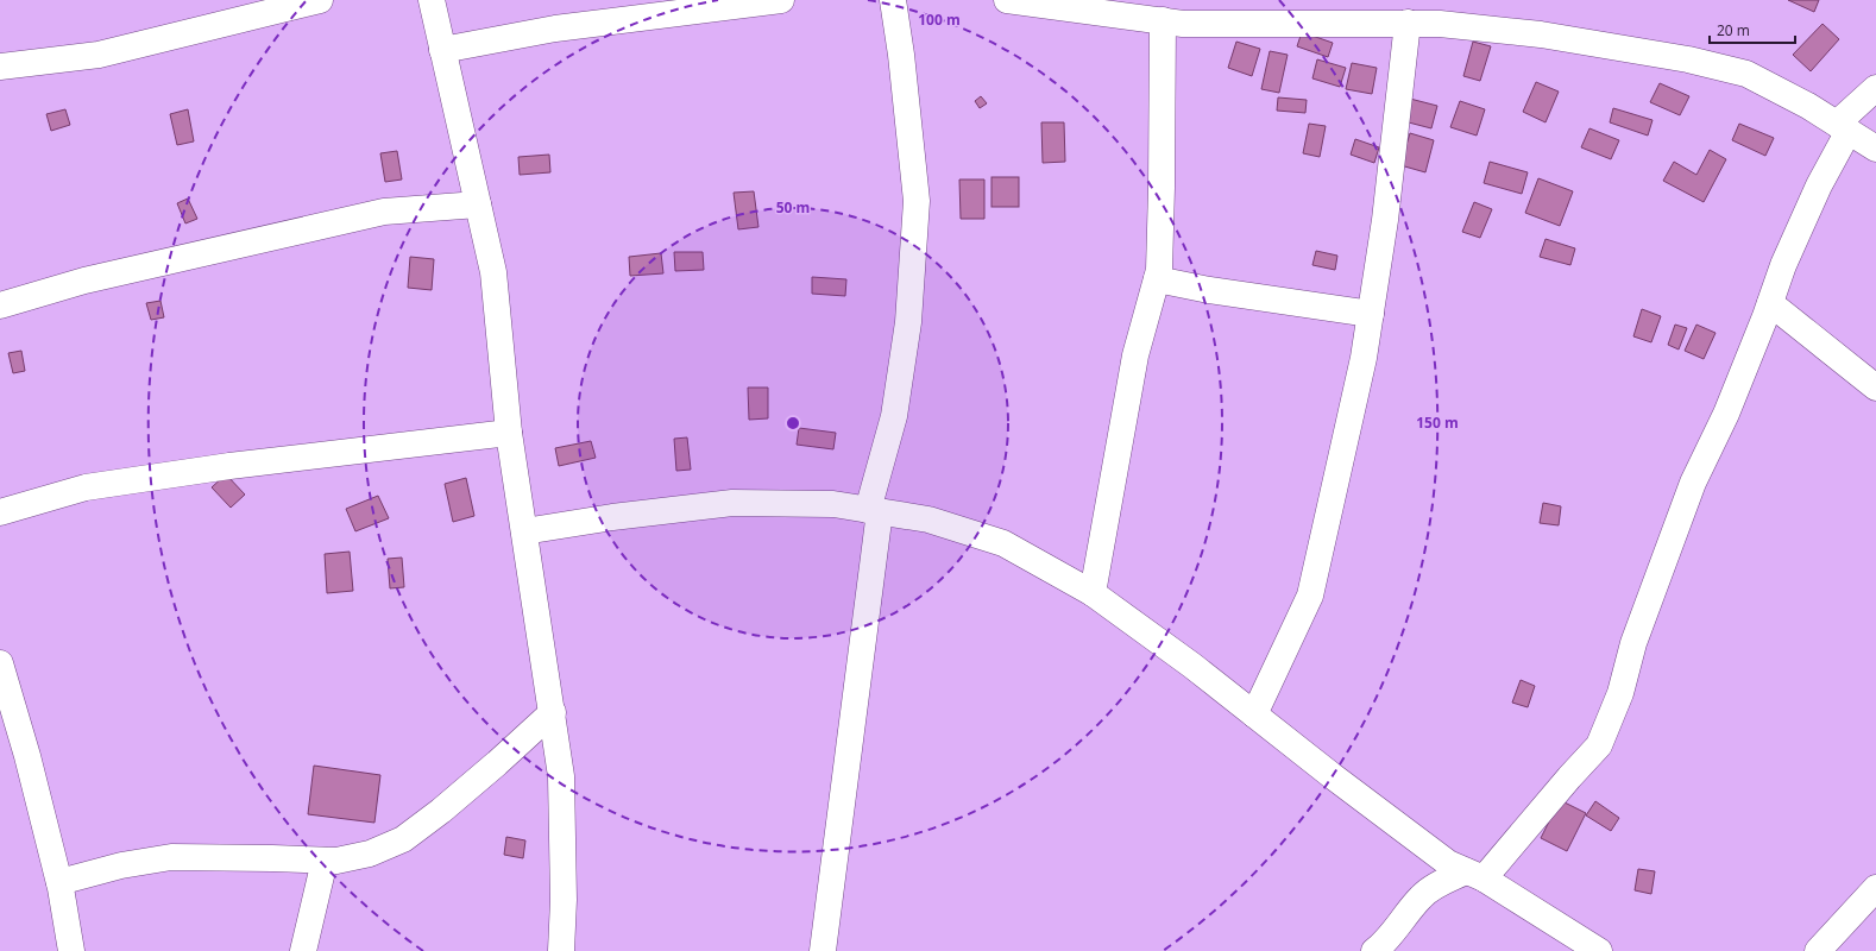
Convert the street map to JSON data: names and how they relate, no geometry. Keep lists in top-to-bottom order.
{
  "scale_bar": "20 m",
  "rings": ["100 m", "50 m", "150 m"]
}
